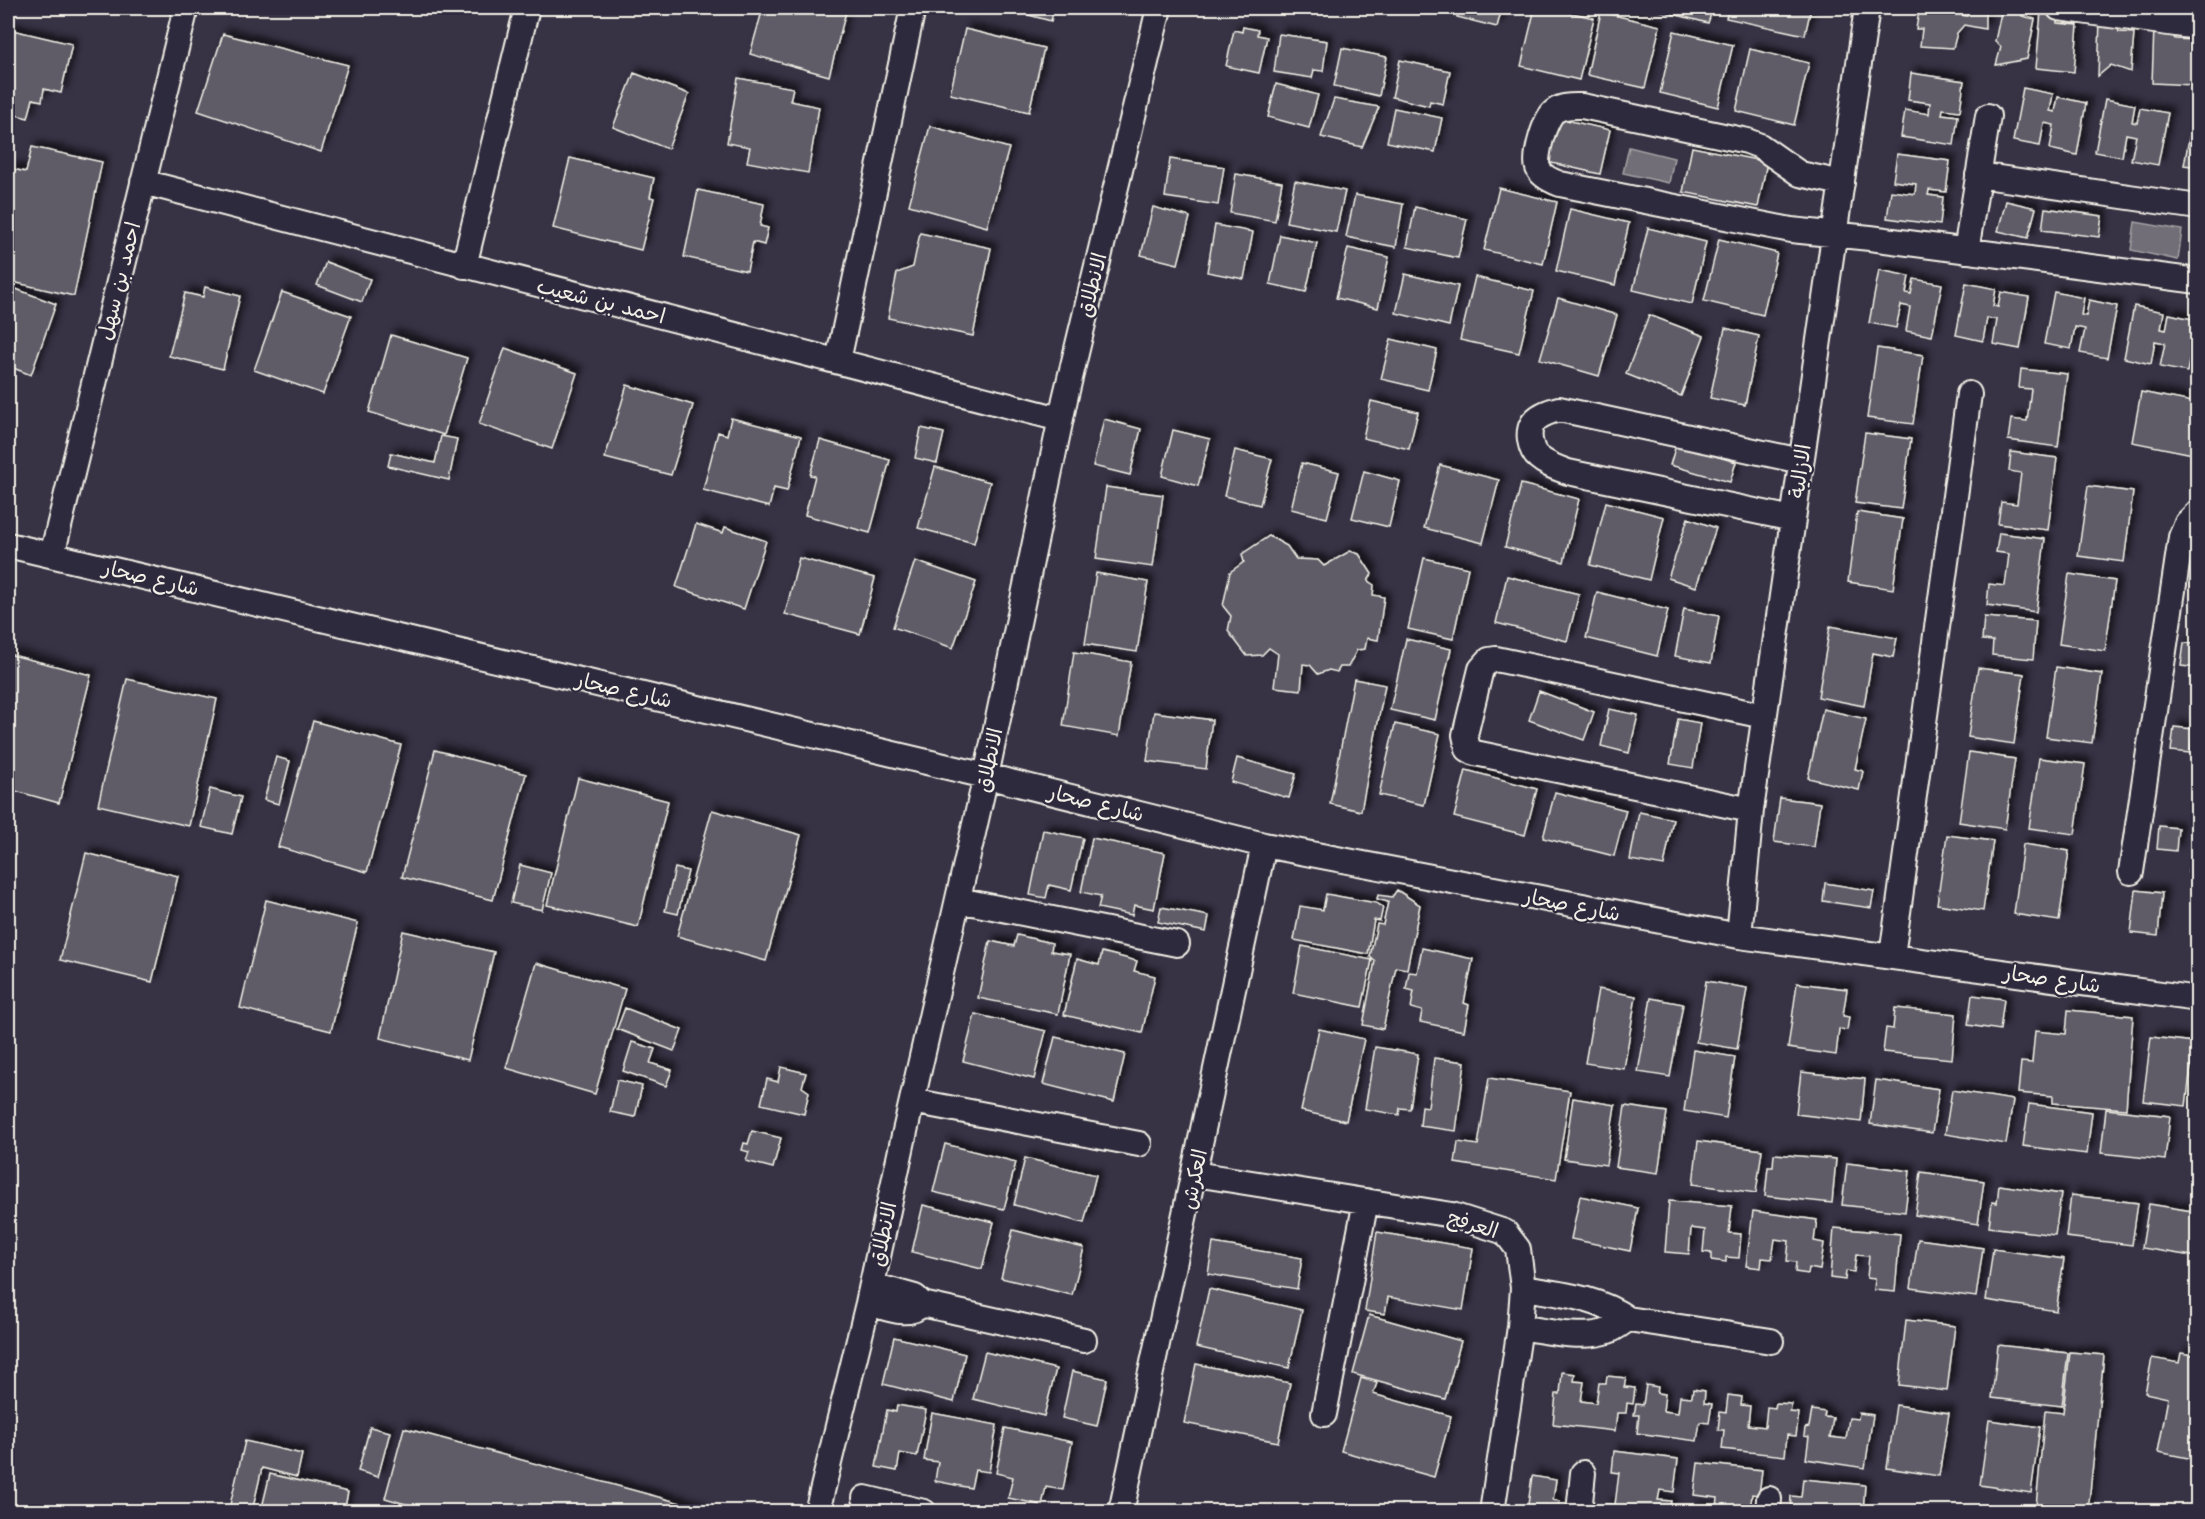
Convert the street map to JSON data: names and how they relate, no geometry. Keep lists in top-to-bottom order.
{
  "streets": {
    "street": [
      "احمد بن سهل",
      "الانطلاق",
      "احمد بن شعيب",
      "الازالية",
      "شارع صحار",
      "العكرش",
      "العرفج"
    ]
  },
  "crossings": [
    ["احمد بن سهل", "احمد بن شعيب"],
    ["احمد بن سهل", "شارع صحار"],
    ["الانطلاق", "احمد بن شعيب"],
    ["الانطلاق", "شارع صحار"],
    ["الازالية", "شارع صحار"],
    ["شارع صحار", "العكرش"],
    ["العكرش", "العرفج"]
  ]
}
